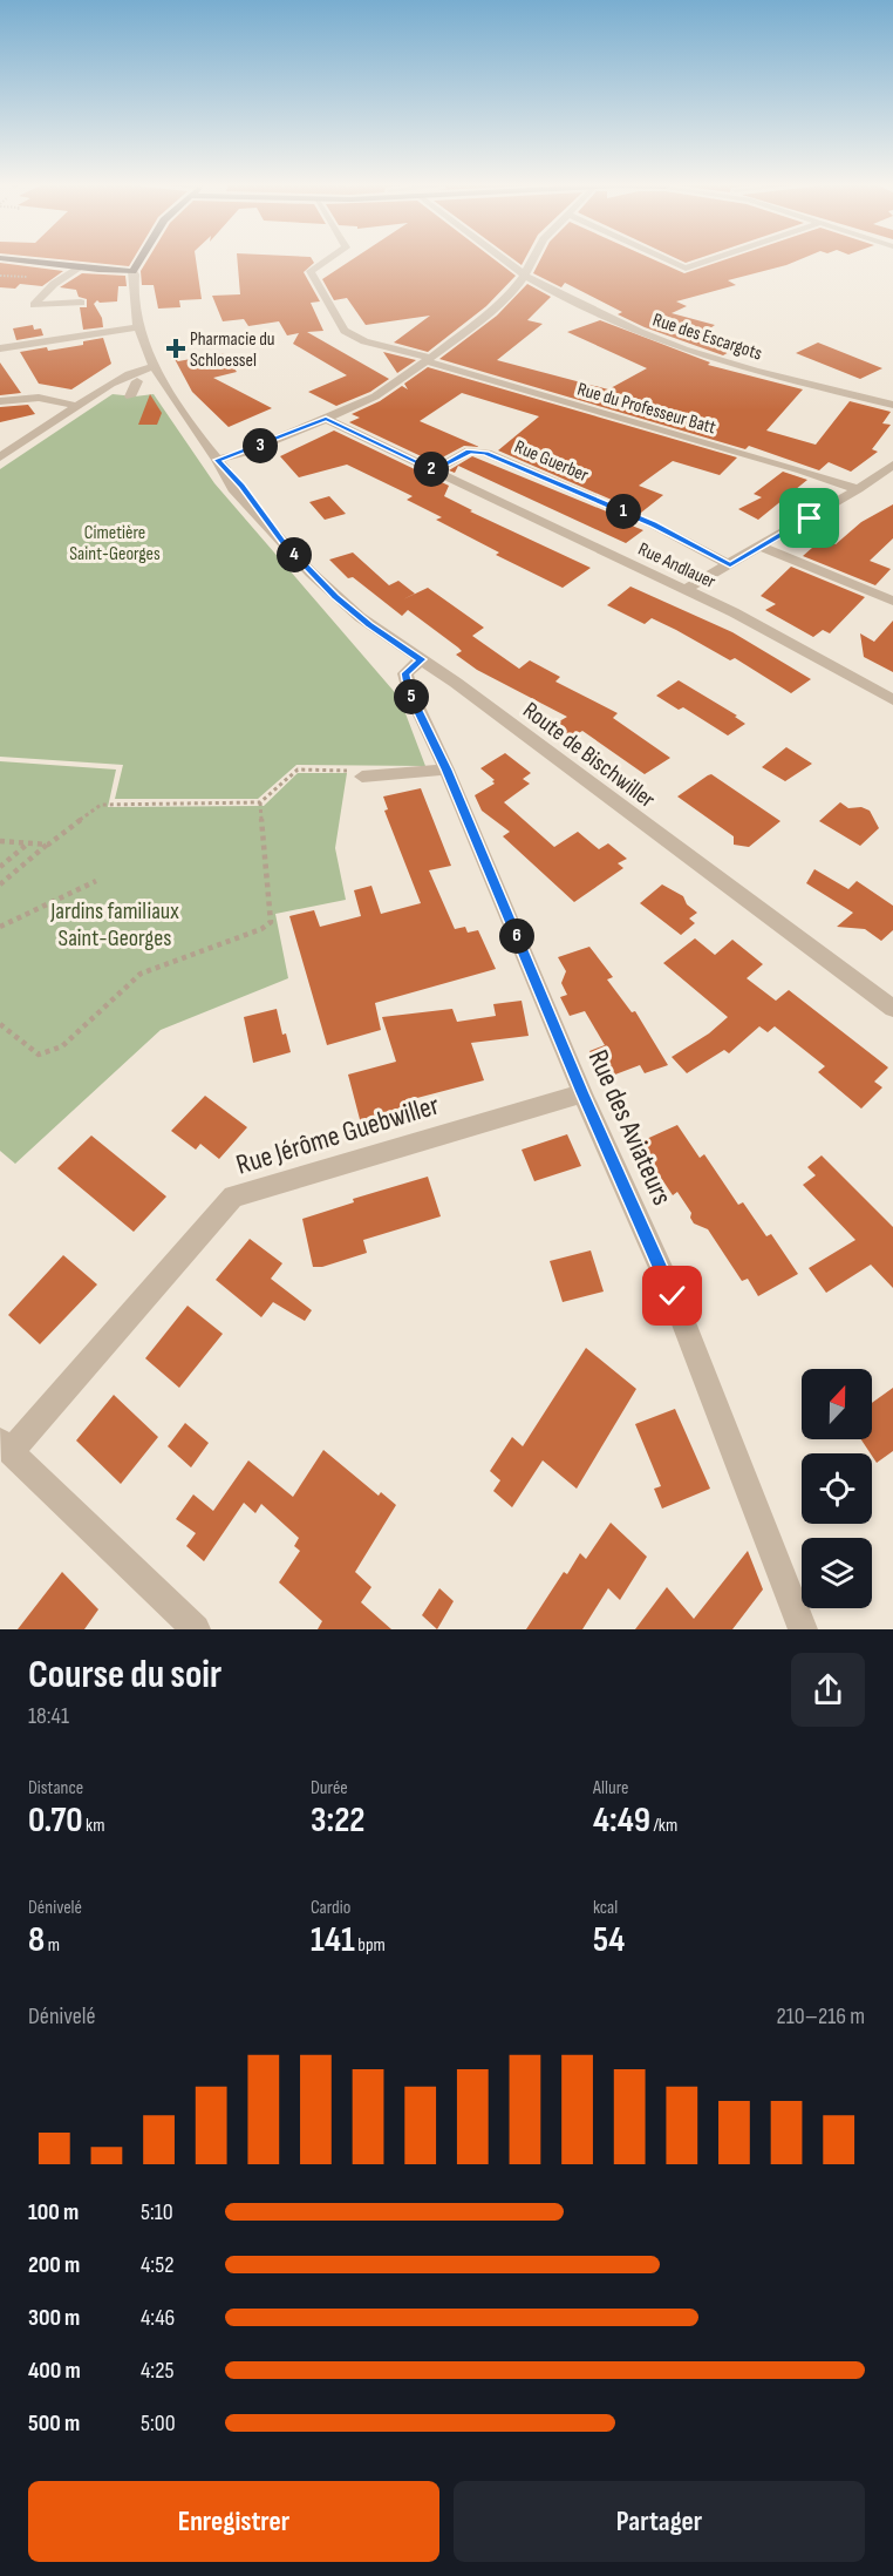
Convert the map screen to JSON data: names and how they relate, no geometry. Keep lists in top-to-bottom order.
{
  "streets": {
    "street": [
      "Rue des Escargots",
      "Rue du Professeur Batt",
      "Rue Guerber",
      "Rue Andlauer",
      "Route de Bischwiller",
      "Rue des Aviateurs",
      "Rue Jérôme Guebwiller"
    ]
  },
  "crossings": [
    ["Rue Guerber", "Rue Andlauer"],
    ["Route de Bischwiller", "Rue des Aviateurs"],
    ["Rue des Aviateurs", "Rue Jérôme Guebwiller"]
  ],
  "parks": ["Cimetière Saint-Georges", "Jardins familiaux Saint-Georges"],
  "places": {
    "health": ["Pharmacie du Schloessel"]
  },
  "north": "top",
  "page": {
    "pins": [
      "3",
      "2",
      "1",
      "4",
      "5",
      "6"
    ],
    "heading": ["Course du soir", "18:41"],
    "stats": [
      ["Distance", "0.70 km"],
      ["Durée", "3:22"],
      ["Allure", "4:49 /km"],
      ["Dénivelé", "8 m"],
      ["Cardio", "141 bpm"],
      ["kcal", "54"]
    ],
    "chart": ["Dénivelé", "210–216 m"],
    "list": [
      {
        "name": "100 m",
        "note": "5:10"
      },
      {
        "name": "200 m",
        "note": "4:52"
      },
      {
        "name": "300 m",
        "note": "4:46"
      },
      {
        "name": "400 m",
        "note": "4:25"
      },
      {
        "name": "500 m",
        "note": "5:00"
      }
    ],
    "buttons": ["Enregistrer", "Partager"]
  }
}
